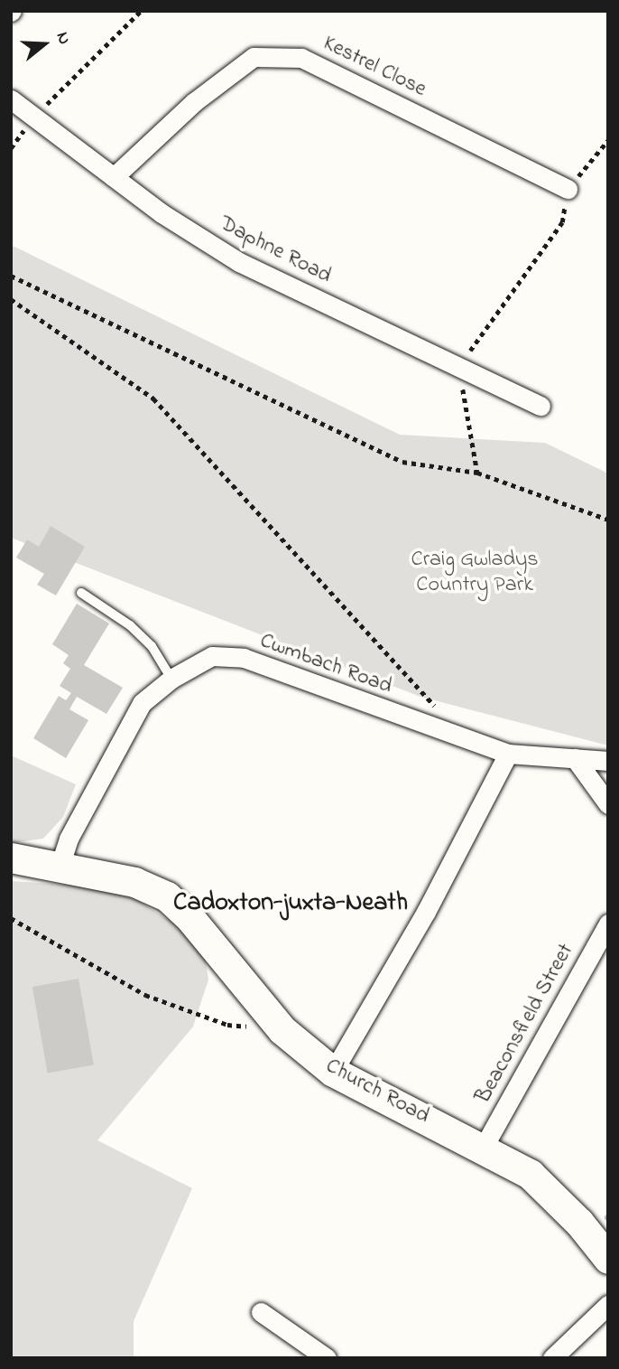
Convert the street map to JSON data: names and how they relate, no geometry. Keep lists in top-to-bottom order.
{
  "streets": {
    "main road": ["Church Road"],
    "street": [
      "Kestrel Close",
      "Daphne Road",
      "Cwmbach Road",
      "Beaconsfield Street"
    ]
  },
  "crossings": [
    ["Kestrel Close", "Daphne Road"],
    ["Cwmbach Road", "Church Road"],
    ["Beaconsfield Street", "Church Road"]
  ],
  "districts": ["Cadoxton-juxta-Neath"],
  "parks": ["Craig Gwladys Country Park"],
  "north": "right"
}
